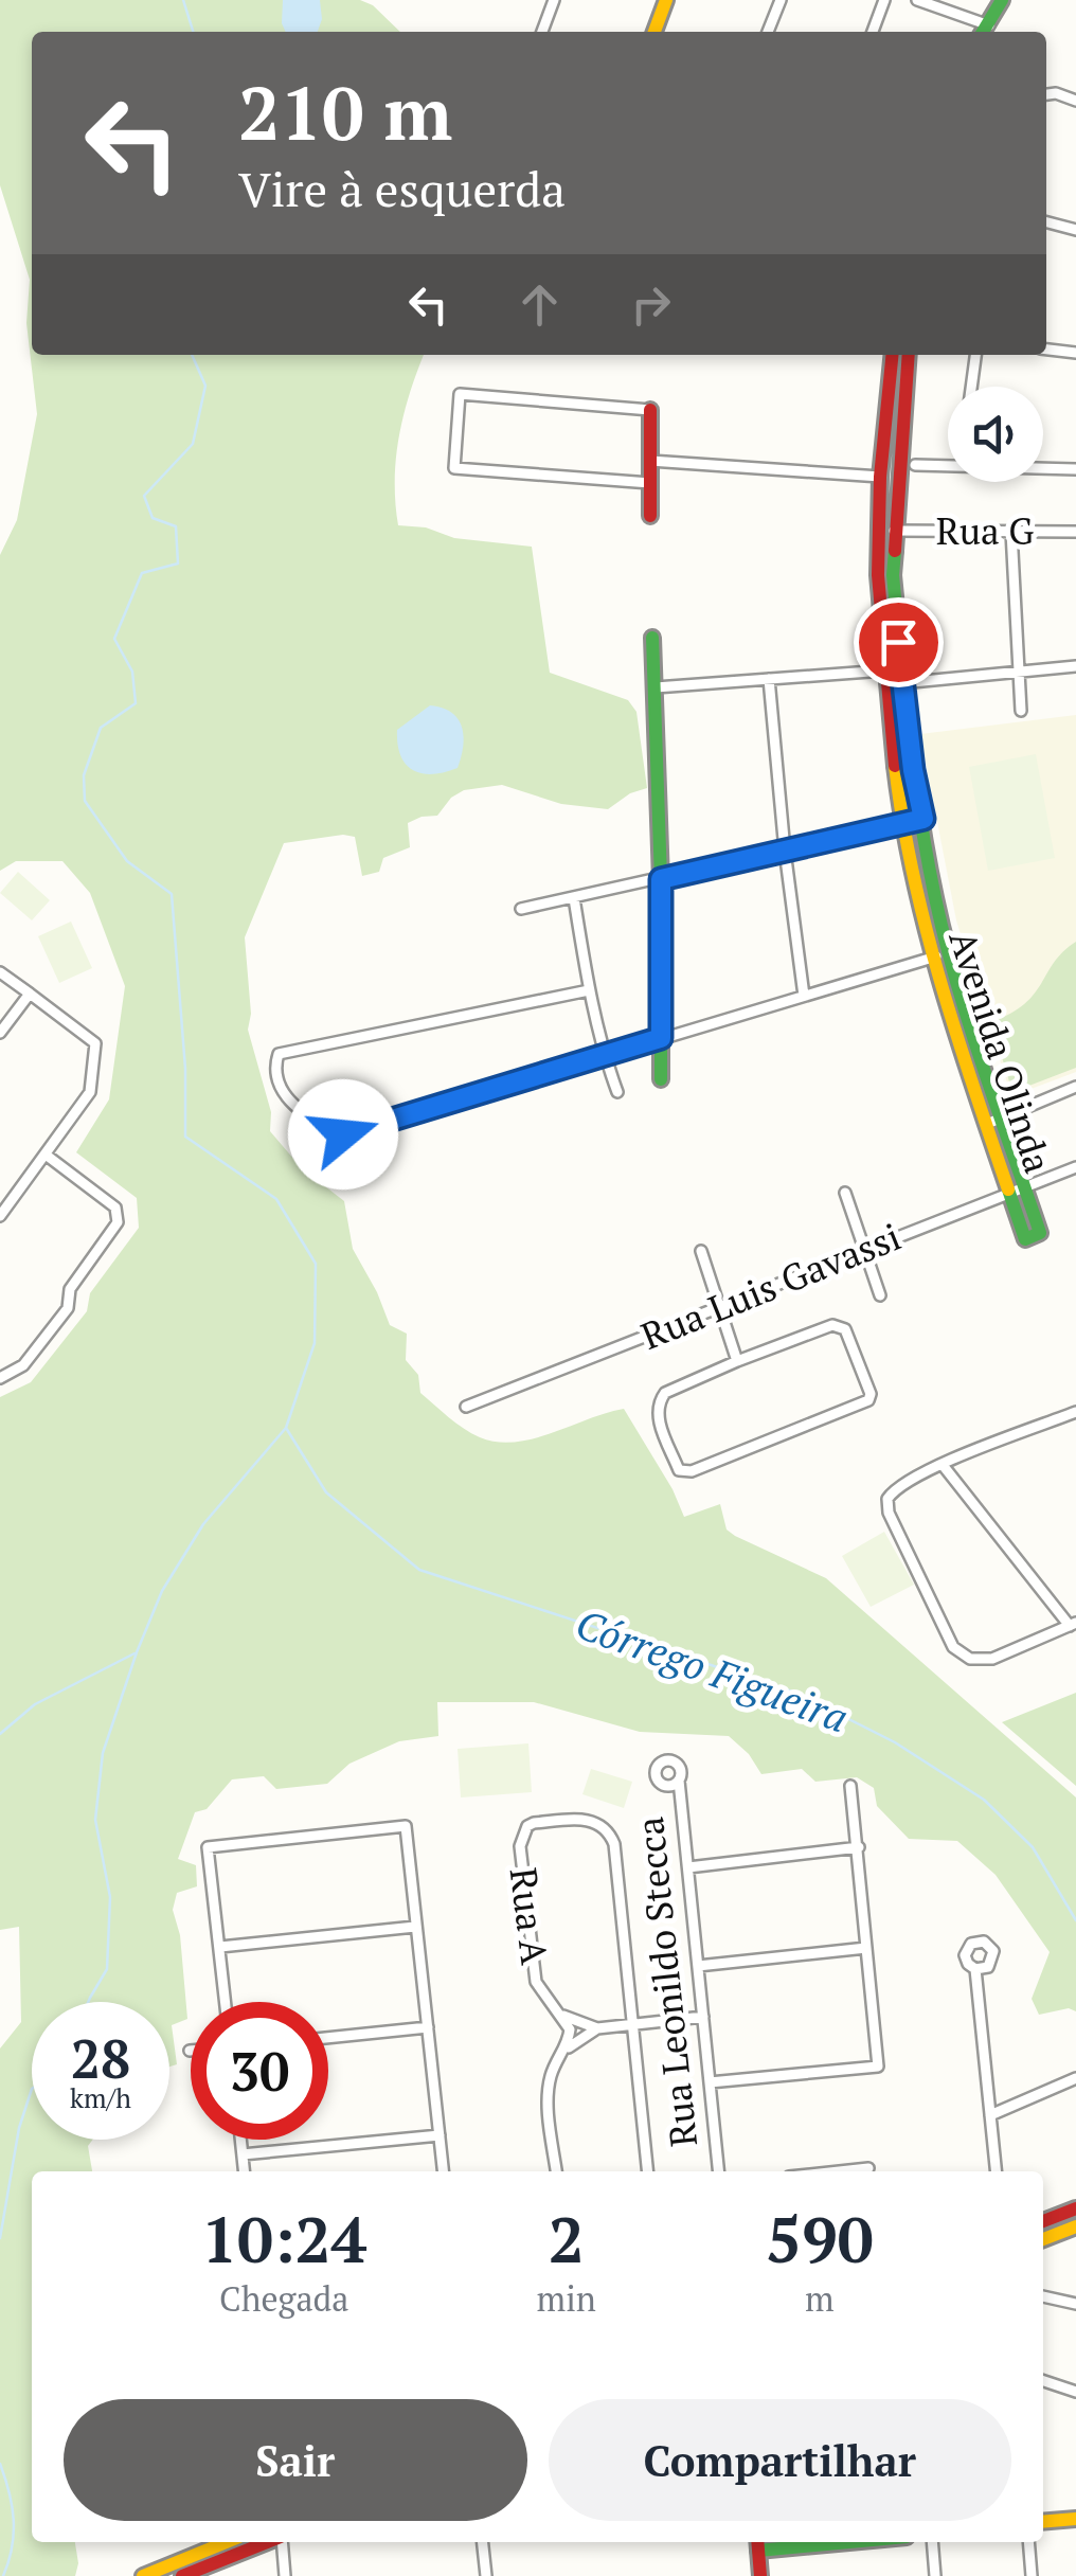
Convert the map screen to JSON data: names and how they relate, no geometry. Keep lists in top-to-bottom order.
{
  "streets": {
    "street": [
      "Rua G",
      "Avenida Olinda",
      "Rua Luis Gavassi",
      "Rua A",
      "Rua Leonildo Stecca"
    ]
  },
  "crossings": [
    ["Rua G", "Avenida Olinda"],
    ["Avenida Olinda", "Rua Luis Gavassi"]
  ],
  "water": ["Córrego Figueira"],
  "page": {
    "turn": ["210 m", "Vire à esquerda"],
    "speed": "28 km/h",
    "limit": "30",
    "eta": [
      "10:24",
      "Chegada",
      "2",
      "min",
      "590",
      "m"
    ],
    "buttons": ["Sair", "Compartilhar"]
  }
}
